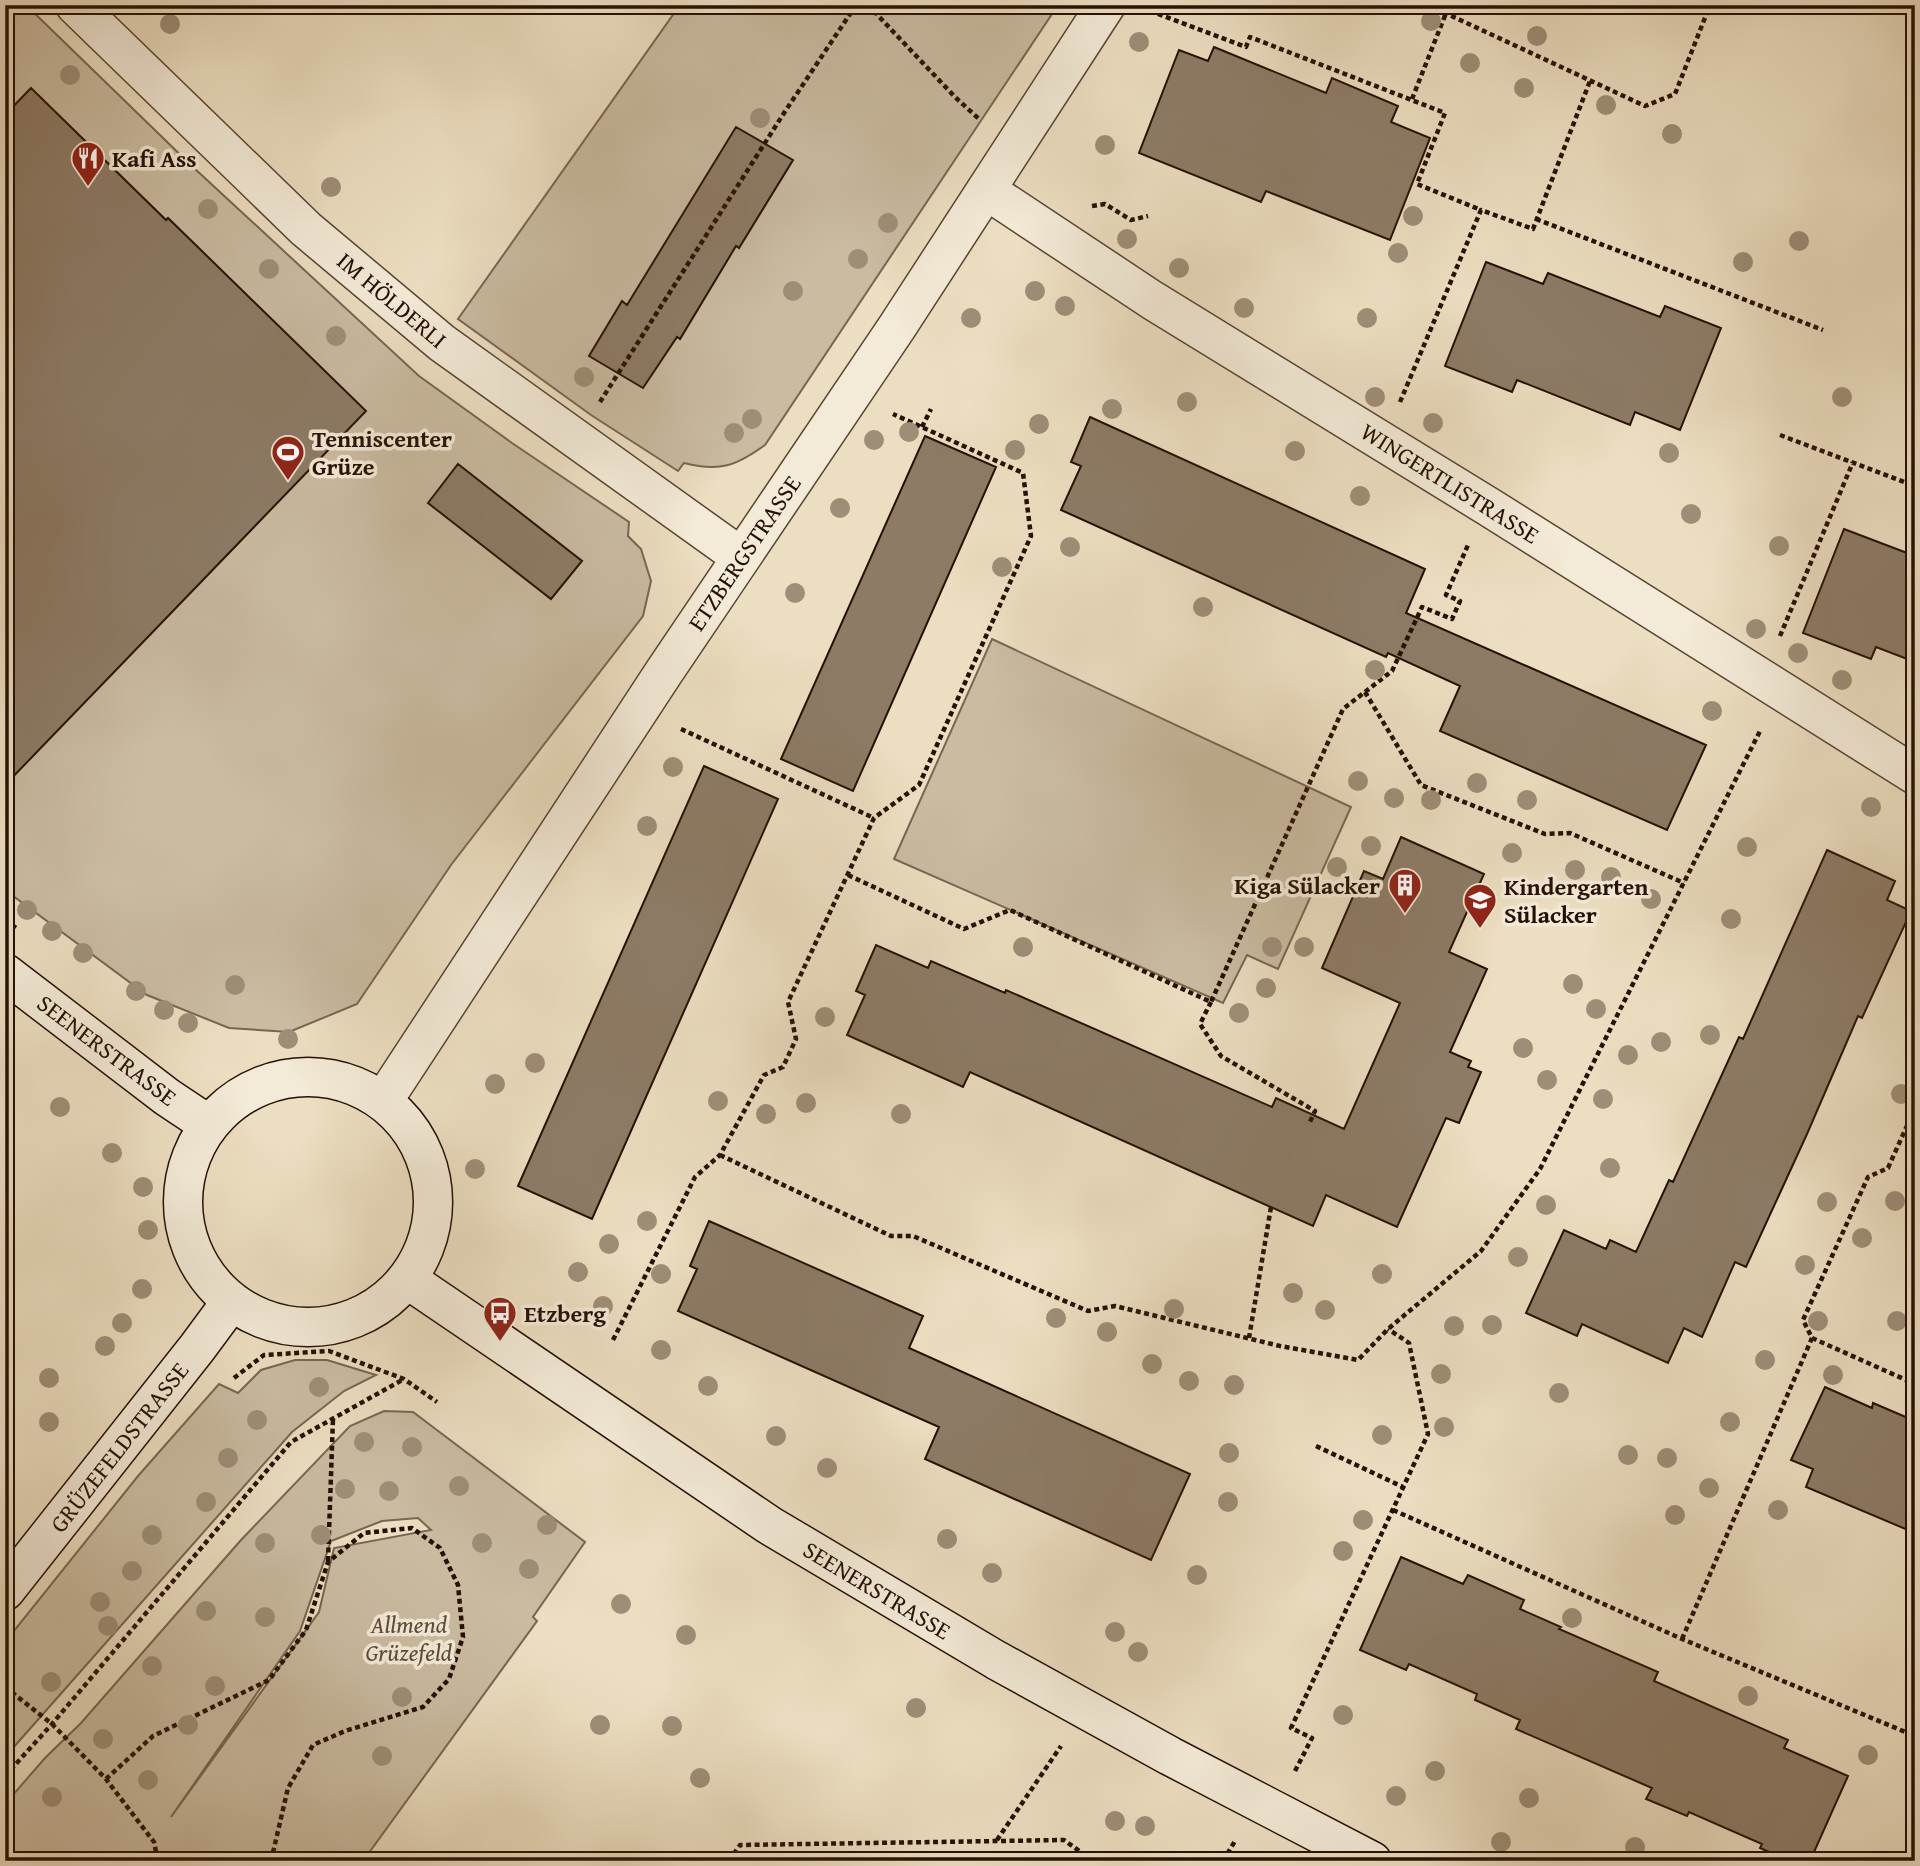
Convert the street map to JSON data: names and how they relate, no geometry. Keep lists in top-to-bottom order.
{
  "streets": {
    "street": [
      "IM HÖLDERLI",
      "WINGERTLISTRASSE",
      "ETZBERGSTRASSE",
      "SEENERSTRASSE",
      "GRÜZEFELDSTRASSE"
    ]
  },
  "crossings": [
    ["IM HÖLDERLI", "ETZBERGSTRASSE"],
    ["WINGERTLISTRASSE", "ETZBERGSTRASSE"],
    ["ETZBERGSTRASSE", "SEENERSTRASSE"],
    ["ETZBERGSTRASSE", "GRÜZEFELDSTRASSE"],
    ["SEENERSTRASSE", "GRÜZEFELDSTRASSE"]
  ],
  "parks": ["Allmend Grüzefeld"],
  "places": {
    "restaurant": ["Kafi Ass"],
    "sports": ["Tenniscenter Grüze"],
    "building": ["Kiga Sülacker"],
    "school or university": ["Kindergarten Sülacker"],
    "bus stop": ["Etzberg"]
  }
}
